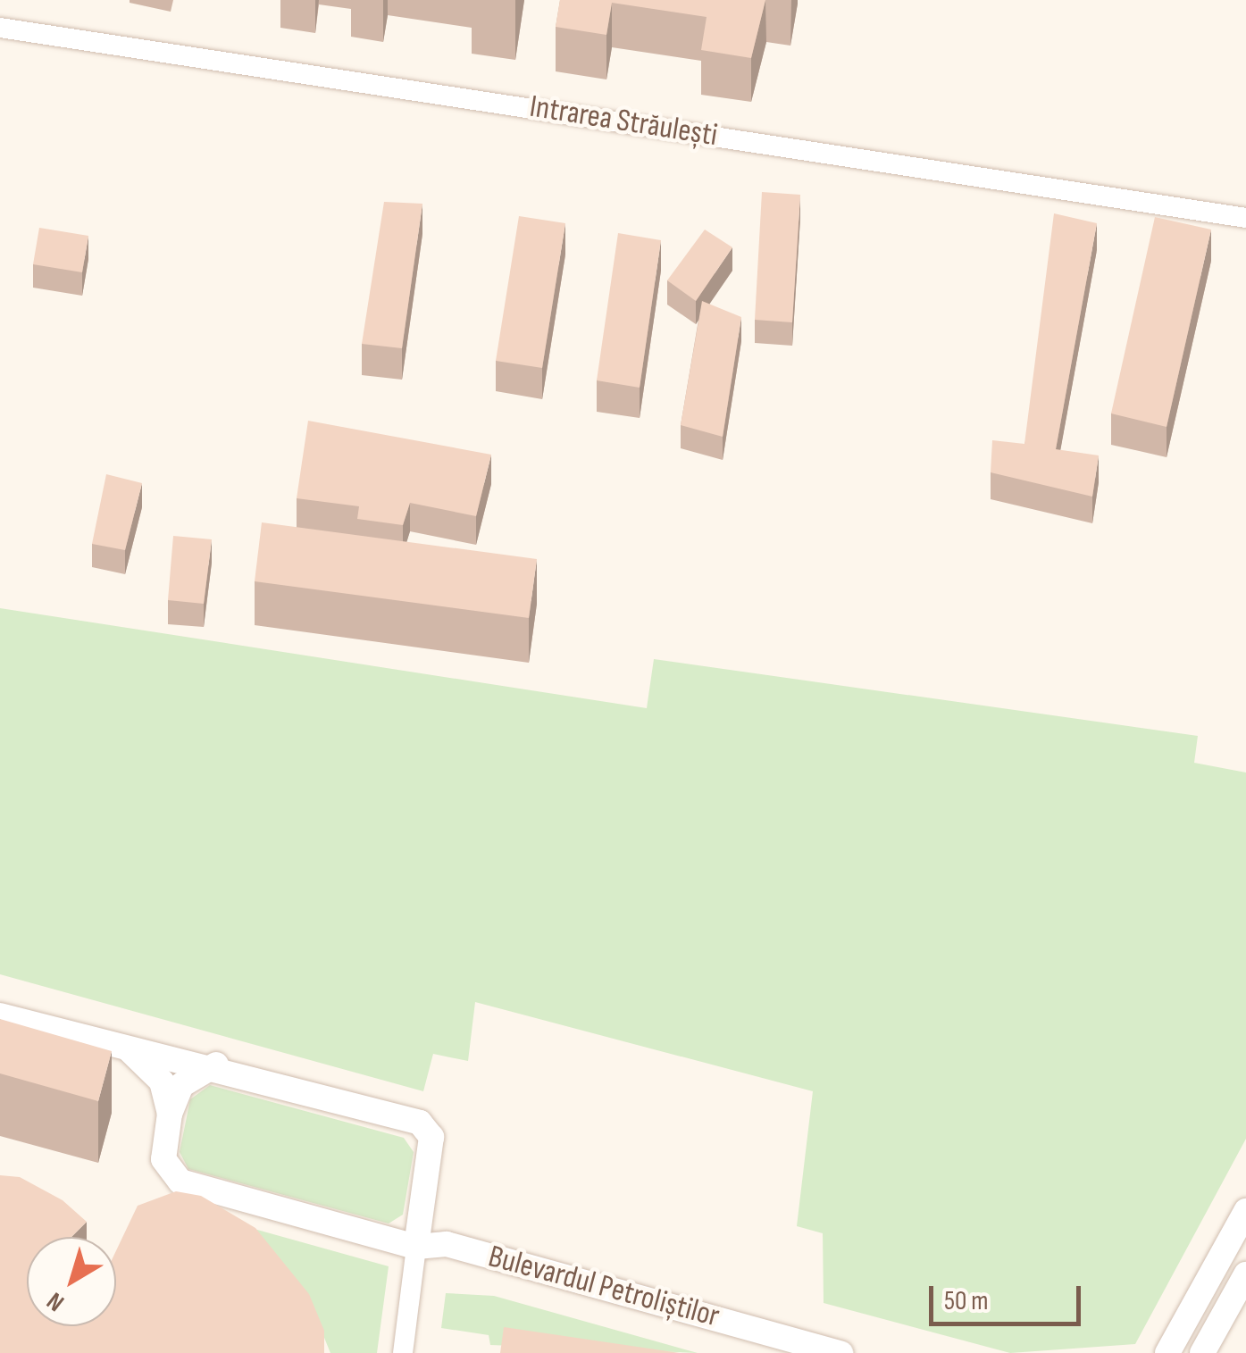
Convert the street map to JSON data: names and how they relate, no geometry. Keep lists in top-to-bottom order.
{
  "streets": {
    "street": ["Intrarea Străulești", "Bulevardul Petroliștilor"]
  },
  "scale_bar": "50 m",
  "north": "bottom left"
}
